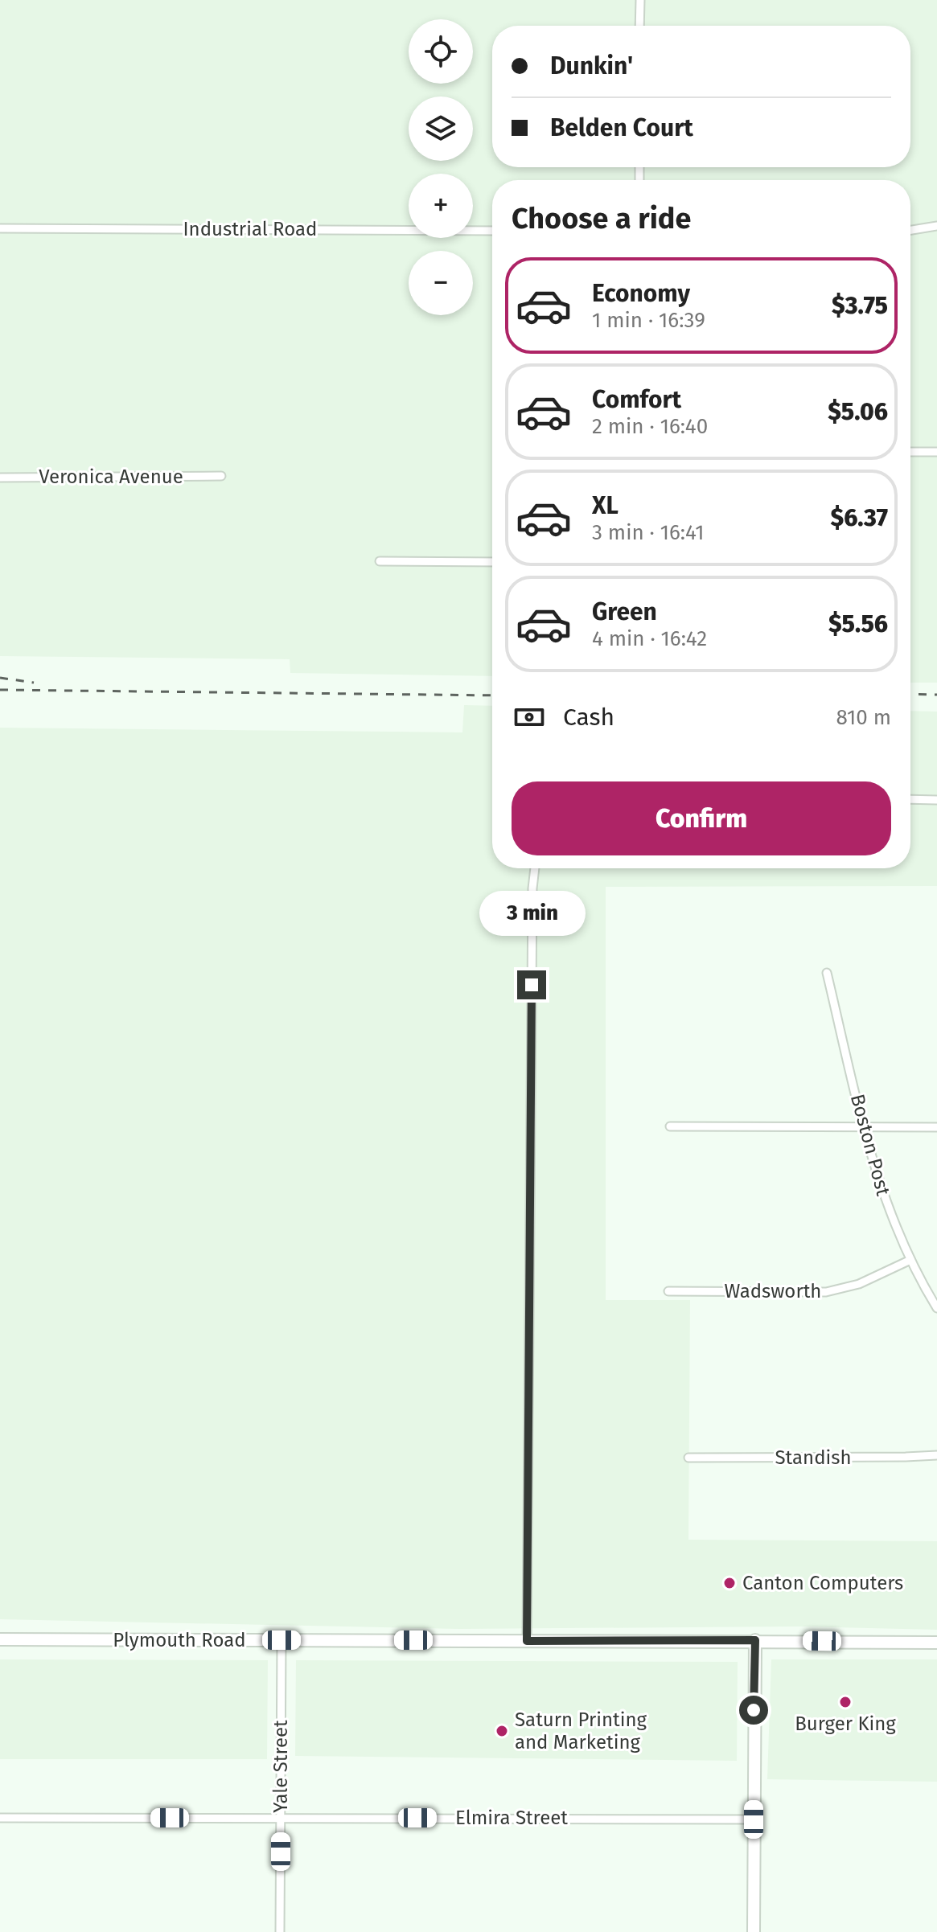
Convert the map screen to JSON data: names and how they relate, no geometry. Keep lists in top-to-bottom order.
{
  "streets": {
    "main road": ["Plymouth Road"],
    "street": [
      "Industrial Road",
      "Veronica Avenue",
      "Boston Post",
      "Wadsworth",
      "Standish",
      "Yale Street",
      "Elmira Street"
    ]
  },
  "crossings": [
    ["Boston Post", "Wadsworth"],
    ["Plymouth Road", "Yale Street"],
    ["Yale Street", "Elmira Street"]
  ],
  "places": ["Canton Computers", "Burger King", "Saturn Printing and Marketing"],
  "page": {
    "map_buttons": ["+", "−"],
    "banner": ["Dunkin'", "Belden Court"],
    "heading": "Choose a ride",
    "list": [
      {
        "name": "Economy",
        "note": "1 min · 16:39",
        "value": "$3.75"
      },
      {
        "name": "Comfort",
        "note": "2 min · 16:40",
        "value": "$5.06"
      },
      {
        "name": "XL",
        "note": "3 min · 16:41",
        "value": "$6.37"
      },
      {
        "name": "Green",
        "note": "4 min · 16:42",
        "value": "$5.56"
      }
    ],
    "pay": ["Cash", "810 m"],
    "buttons": "Confirm",
    "bubble": "3 min"
  }
}
